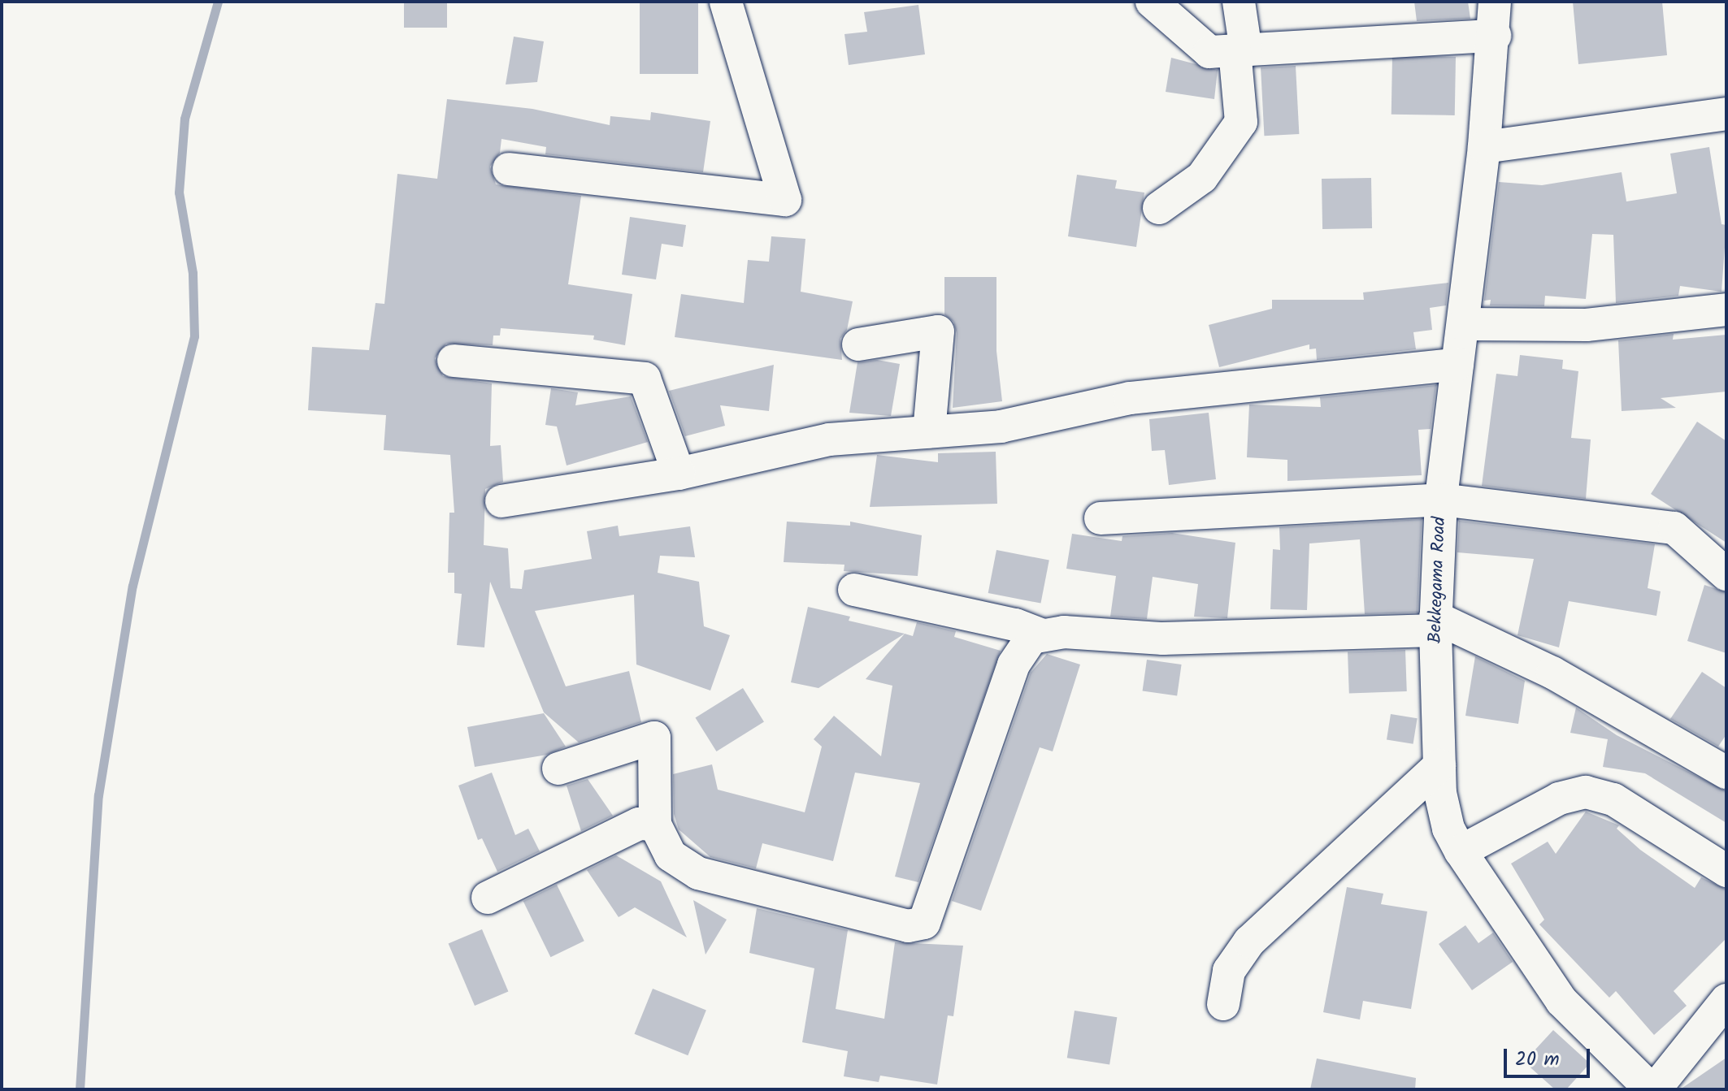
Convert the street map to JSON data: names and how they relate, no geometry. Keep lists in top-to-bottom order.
{
  "streets": {
    "street": ["Bekkegama Road"]
  },
  "scale_bar": "20 m"
}
